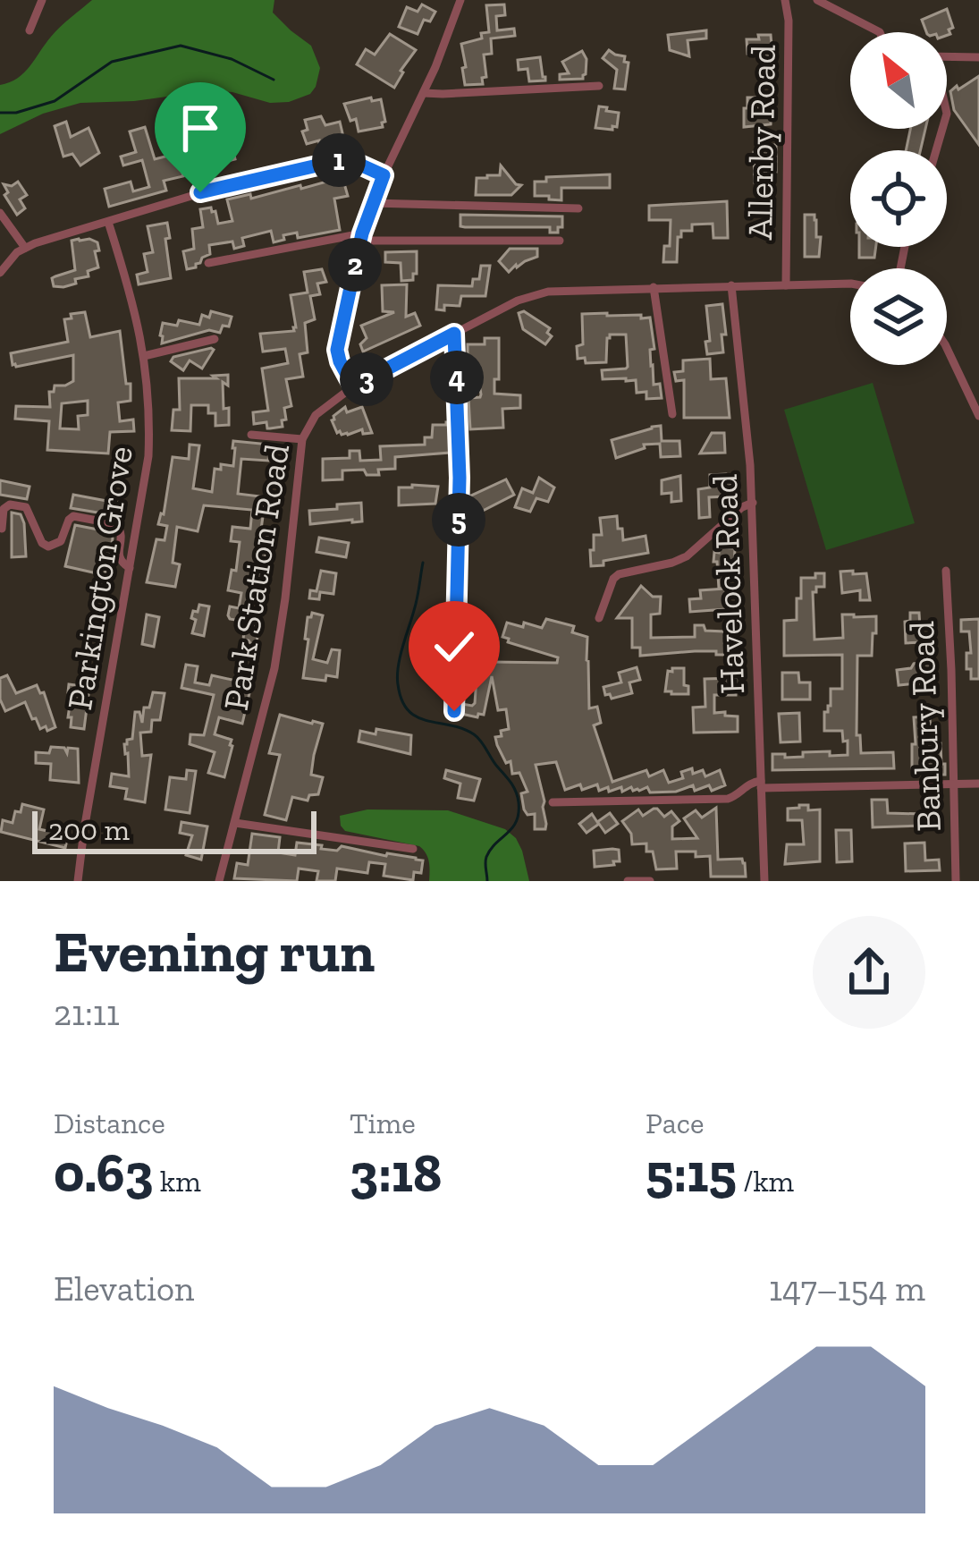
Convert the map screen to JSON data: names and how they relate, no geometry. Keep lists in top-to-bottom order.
{
  "streets": {
    "street": [
      "Allenby Road",
      "Park Station Road",
      "Parkington Grove",
      "Havelock Road",
      "Banbury Road"
    ]
  },
  "crossings": [
    ["Allenby Road", "Park Station Road"],
    ["Park Station Road", "Havelock Road"]
  ],
  "scale_bar": "200 m",
  "north": "top left",
  "page": {
    "pins": [
      "1",
      "2",
      "4",
      "3",
      "5"
    ],
    "scale": "200 m",
    "heading": ["Evening run", "21:11"],
    "stats": [
      ["Distance", "0.63 km"],
      ["Time", "3:18"],
      ["Pace", "5:15 /km"]
    ],
    "chart": ["Elevation", "147–154 m"]
  }
}
